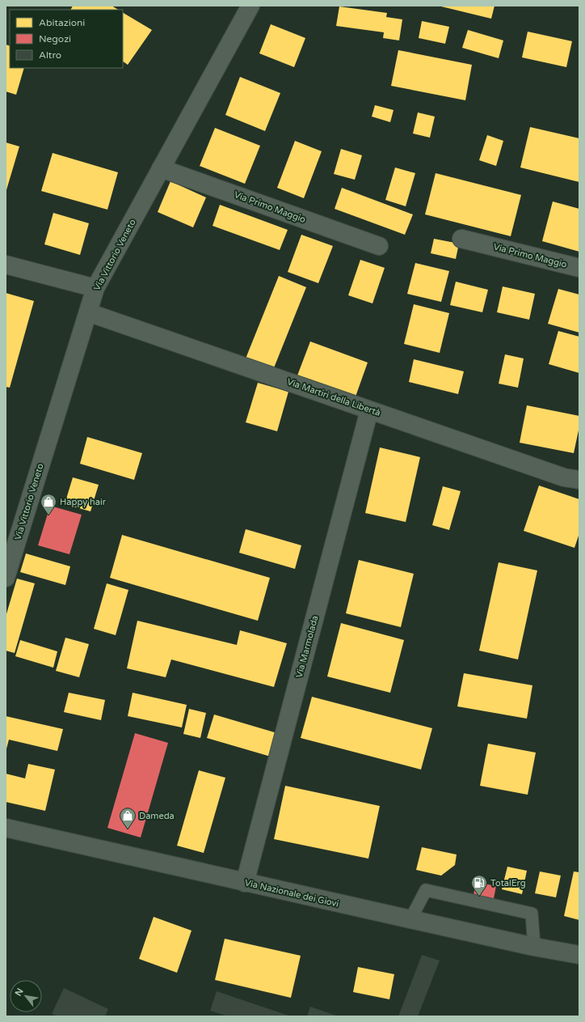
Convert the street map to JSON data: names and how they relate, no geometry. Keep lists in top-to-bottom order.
{
  "streets": {
    "main road": ["Via Nazionale dei Giovi"],
    "street": [
      "Via Primo Maggio",
      "Via Vittorio Veneto",
      "Via Martiri della Libertà",
      "Via Marmolada"
    ]
  },
  "crossings": [
    ["Via Primo Maggio", "Via Vittorio Veneto"],
    ["Via Vittorio Veneto", "Via Martiri della Libertà"],
    ["Via Martiri della Libertà", "Via Marmolada"],
    ["Via Marmolada", "Via Nazionale dei Giovi"]
  ],
  "places": {
    "shop": ["Happy hair", "Dameda"],
    "fuel station": ["TotalErg"]
  },
  "legend": ["Abitazioni", "Negozi", "Altro"],
  "north": "top left"
}
